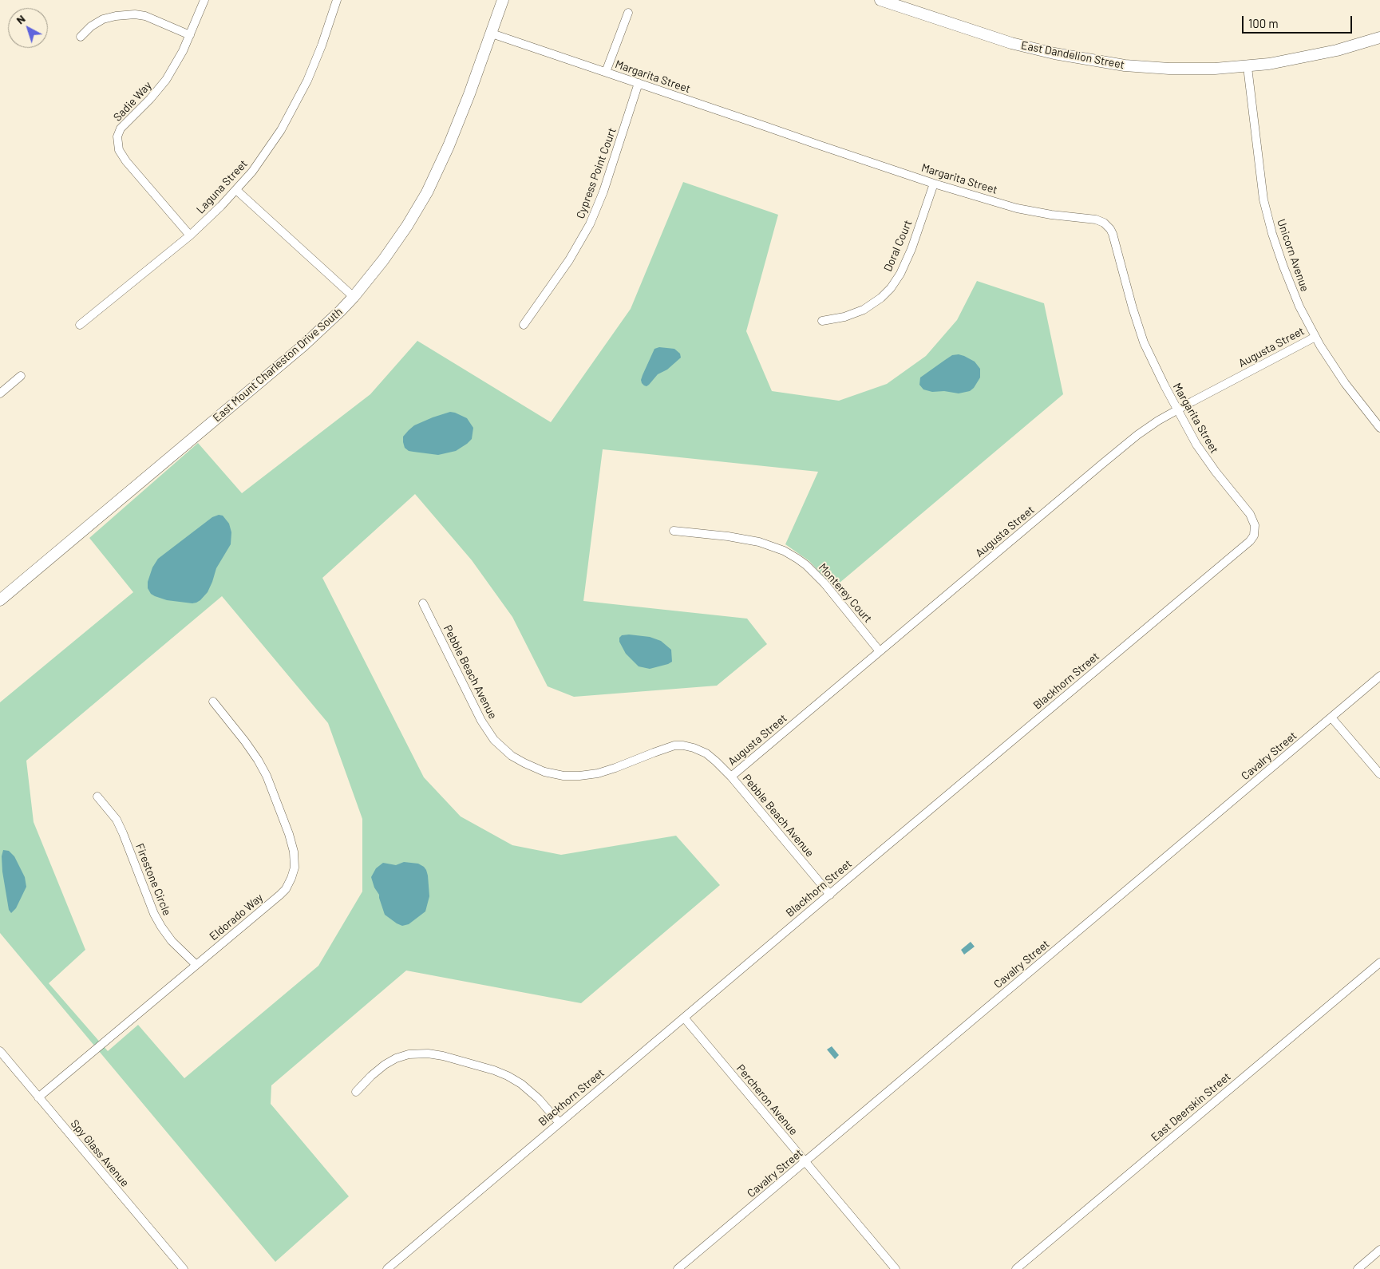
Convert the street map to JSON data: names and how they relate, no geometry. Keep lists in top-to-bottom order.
{
  "streets": {
    "street": [
      "East Dandelion Street",
      "Margarita Street",
      "Sadie Way",
      "Cypress Point Court",
      "Laguna Street",
      "Doral Court",
      "Unicorn Avenue",
      "Augusta Street",
      "East Mount Charleston Drive South",
      "Monterey Court",
      "Pebble Beach Avenue",
      "Blackhorn Street",
      "Cavalry Street",
      "Firestone Circle",
      "Eldorado Way",
      "Percheron Avenue",
      "East Deerskin Street",
      "Spy Glass Avenue"
    ]
  },
  "crossings": [
    ["East Dandelion Street", "Unicorn Avenue"],
    ["Margarita Street", "Cypress Point Court"],
    ["Margarita Street", "Doral Court"],
    ["Margarita Street", "Augusta Street"],
    ["Margarita Street", "East Mount Charleston Drive South"],
    ["Margarita Street", "Blackhorn Street"],
    ["Sadie Way", "Laguna Street"],
    ["Unicorn Avenue", "Augusta Street"],
    ["Augusta Street", "Monterey Court"],
    ["Augusta Street", "Pebble Beach Avenue"],
    ["Pebble Beach Avenue", "Blackhorn Street"],
    ["Blackhorn Street", "Percheron Avenue"],
    ["Cavalry Street", "Percheron Avenue"],
    ["Firestone Circle", "Eldorado Way"],
    ["Eldorado Way", "Spy Glass Avenue"]
  ],
  "scale_bar": "100 m",
  "north": "top left"
}
